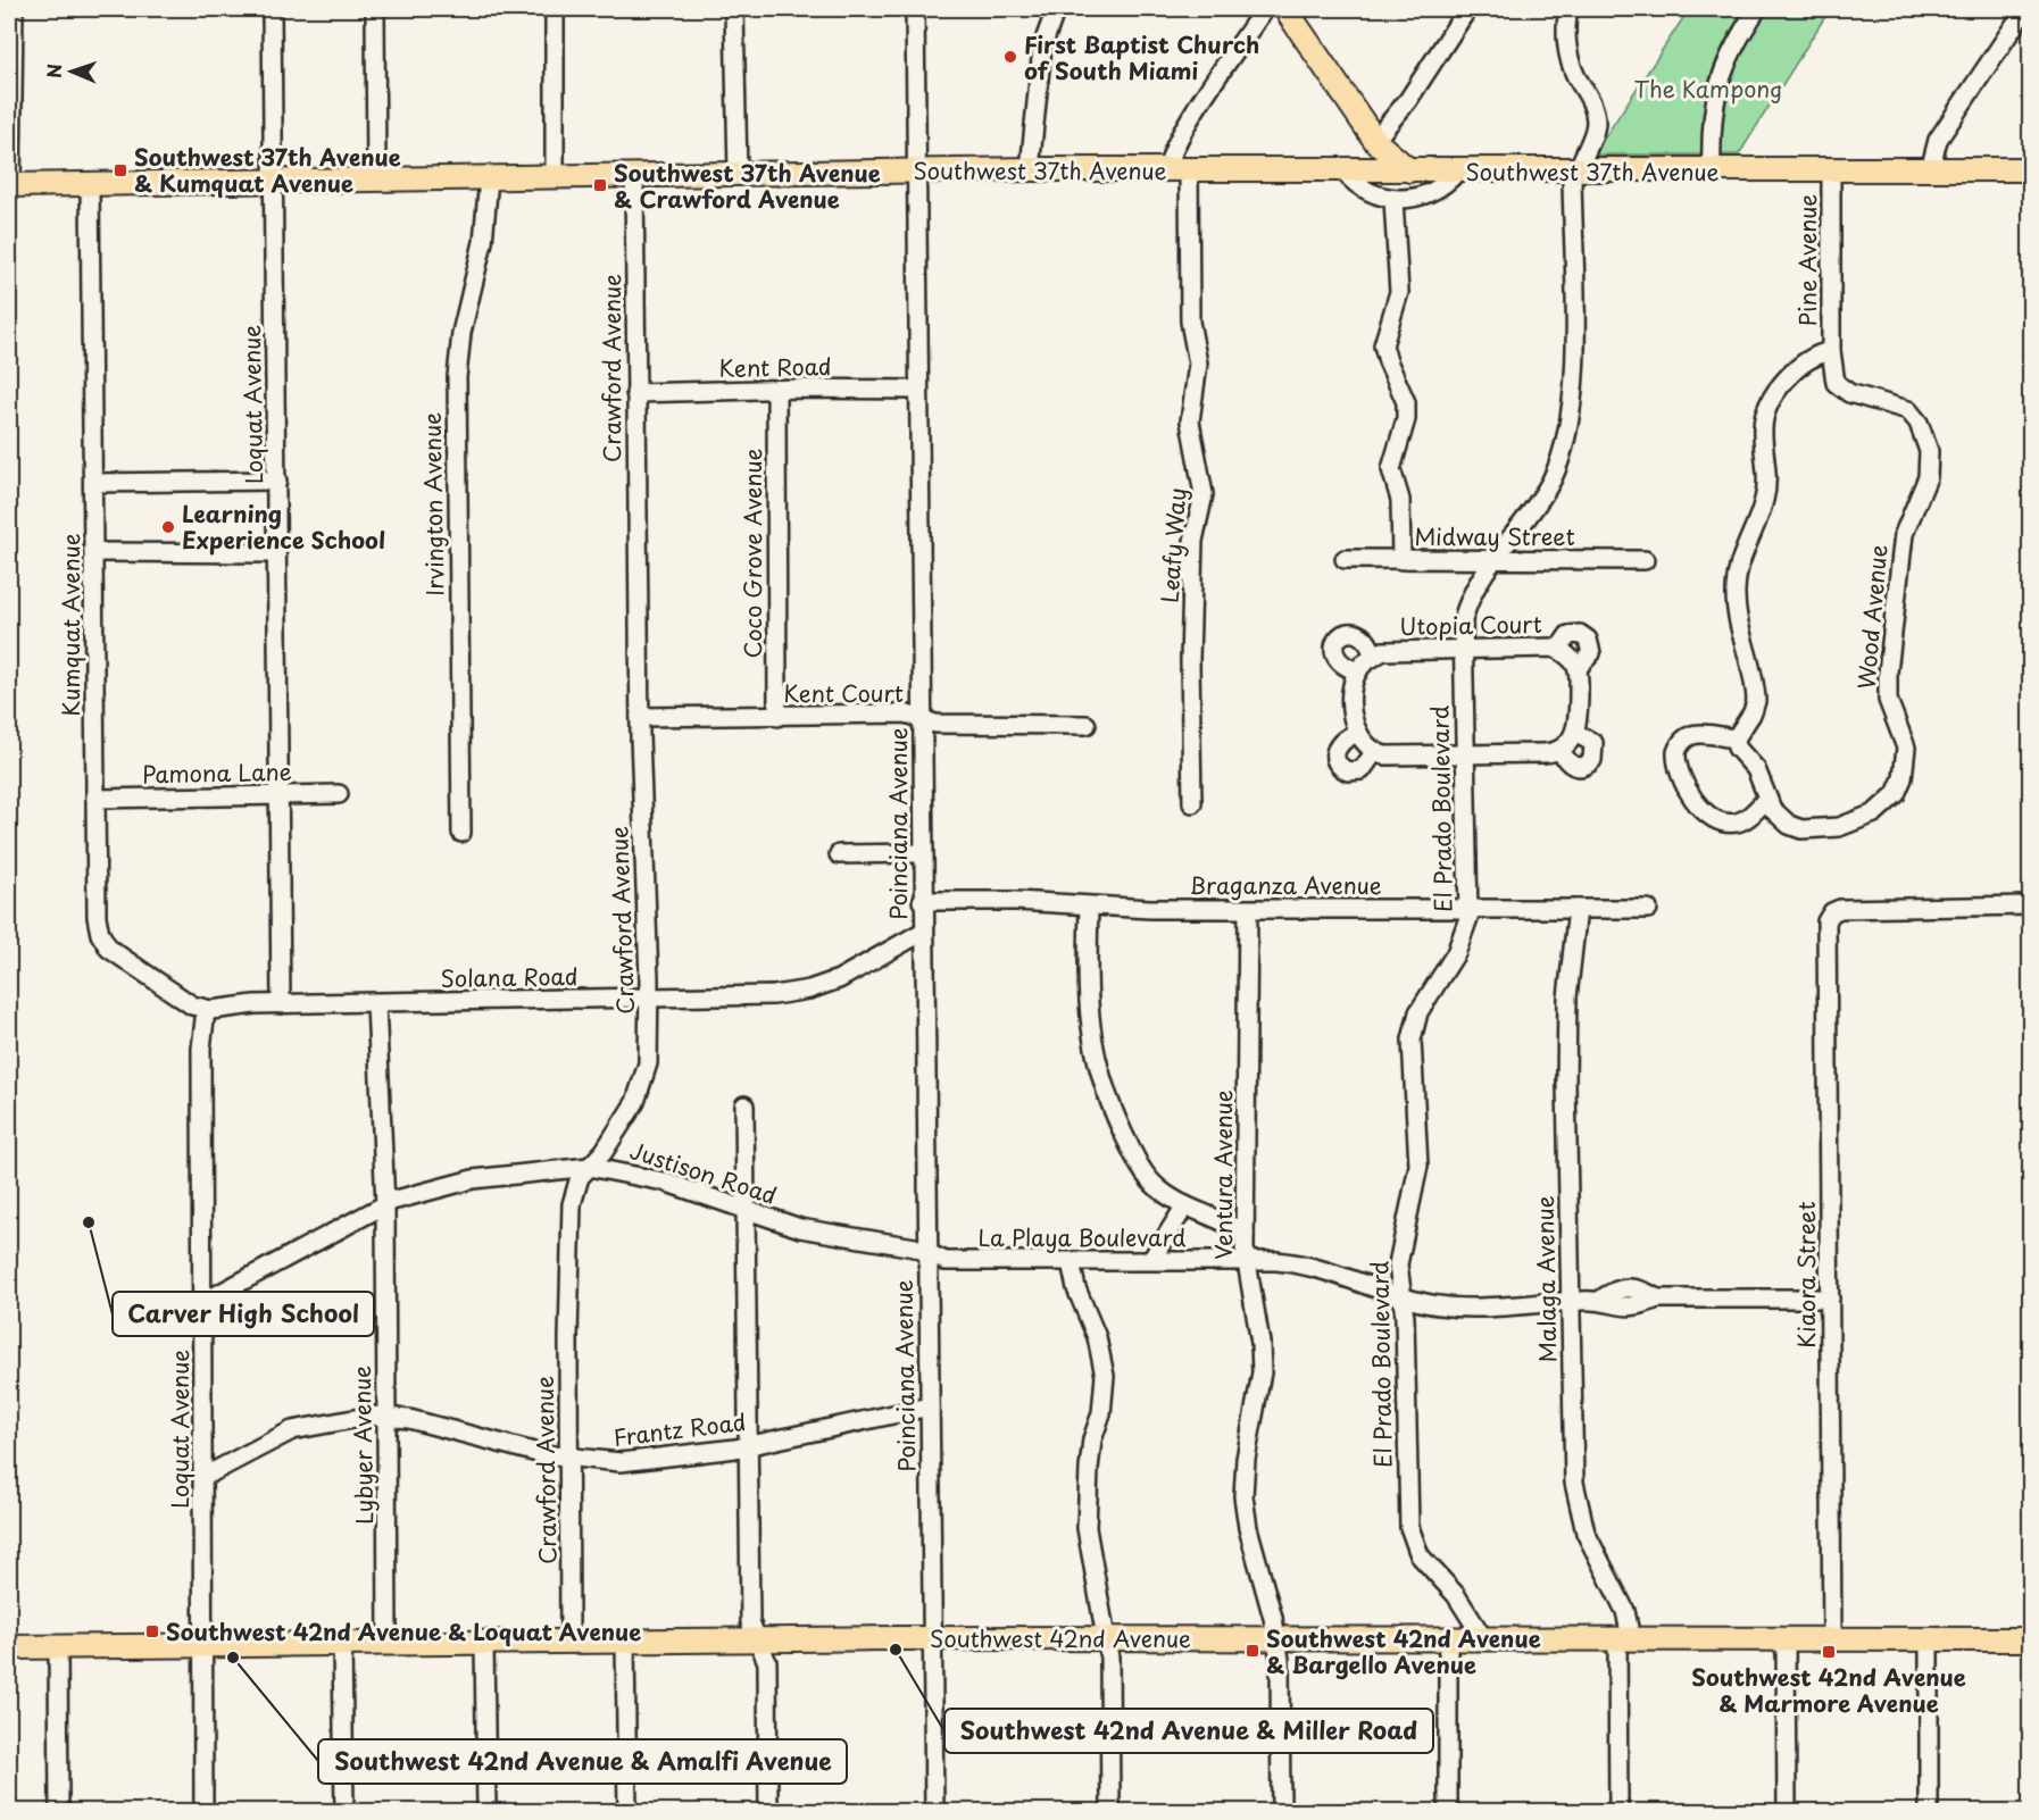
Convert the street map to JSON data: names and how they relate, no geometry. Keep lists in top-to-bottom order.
{
  "streets": {
    "main road": ["Southwest 37th Avenue", "Southwest 42nd Avenue"],
    "street": [
      "Pine Avenue",
      "Kent Road",
      "Crawford Avenue",
      "Loquat Avenue",
      "Irvington Avenue",
      "Midway Street",
      "Leafy Way",
      "Coco Grove Avenue",
      "Wood Avenue",
      "Kumquat Avenue",
      "Utopia Court",
      "Kent Court",
      "Pamona Lane",
      "El Prado Boulevard",
      "Poinciana Avenue",
      "Braganza Avenue",
      "Solana Road",
      "Justison Road",
      "Ventura Avenue",
      "La Playa Boulevard",
      "Kiaora Street",
      "Malaga Avenue",
      "Frantz Road",
      "Lybyer Avenue"
    ]
  },
  "crossings": [
    ["Southwest 37th Avenue", "Pine Avenue"],
    ["Southwest 37th Avenue", "Crawford Avenue"],
    ["Southwest 37th Avenue", "Loquat Avenue"],
    ["Southwest 37th Avenue", "Irvington Avenue"],
    ["Southwest 37th Avenue", "Leafy Way"],
    ["Southwest 37th Avenue", "Kumquat Avenue"],
    ["Southwest 37th Avenue", "El Prado Boulevard"],
    ["Southwest 37th Avenue", "Poinciana Avenue"],
    ["Pine Avenue", "Wood Avenue"],
    ["Kent Road", "Crawford Avenue"],
    ["Kent Road", "Coco Grove Avenue"],
    ["Kent Road", "Poinciana Avenue"],
    ["Crawford Avenue", "Kent Court"],
    ["Crawford Avenue", "Solana Road"],
    ["Crawford Avenue", "Justison Road"],
    ["Crawford Avenue", "Frantz Road"],
    ["Crawford Avenue", "Southwest 42nd Avenue"],
    ["Loquat Avenue", "Kumquat Avenue"],
    ["Loquat Avenue", "Pamona Lane"],
    ["Loquat Avenue", "Solana Road"],
    ["Loquat Avenue", "Justison Road"],
    ["Loquat Avenue", "Frantz Road"],
    ["Loquat Avenue", "Southwest 42nd Avenue"],
    ["Midway Street", "El Prado Boulevard"],
    ["Coco Grove Avenue", "Kent Court"],
    ["Kumquat Avenue", "Pamona Lane"],
    ["Kumquat Avenue", "Solana Road"],
    ["Utopia Court", "El Prado Boulevard"],
    ["Kent Court", "Poinciana Avenue"],
    ["El Prado Boulevard", "Braganza Avenue"],
    ["El Prado Boulevard", "La Playa Boulevard"],
    ["El Prado Boulevard", "Southwest 42nd Avenue"],
    ["Poinciana Avenue", "Braganza Avenue"],
    ["Poinciana Avenue", "Solana Road"],
    ["Poinciana Avenue", "Justison Road"],
    ["Poinciana Avenue", "La Playa Boulevard"],
    ["Poinciana Avenue", "Frantz Road"],
    ["Poinciana Avenue", "Southwest 42nd Avenue"],
    ["Braganza Avenue", "Ventura Avenue"],
    ["Braganza Avenue", "Malaga Avenue"],
    ["Solana Road", "Lybyer Avenue"],
    ["Justison Road", "La Playa Boulevard"],
    ["Justison Road", "Lybyer Avenue"],
    ["Ventura Avenue", "La Playa Boulevard"],
    ["Ventura Avenue", "Southwest 42nd Avenue"],
    ["La Playa Boulevard", "Kiaora Street"],
    ["La Playa Boulevard", "Malaga Avenue"],
    ["Kiaora Street", "Southwest 42nd Avenue"],
    ["Malaga Avenue", "Southwest 42nd Avenue"],
    ["Frantz Road", "Lybyer Avenue"],
    ["Lybyer Avenue", "Southwest 42nd Avenue"]
  ],
  "parks": ["The Kampong"],
  "places": {
    "other": [
      "First Baptist Church of South Miami",
      "Learning Experience School",
      "Carver High School",
      "Southwest 42nd Avenue & Miller Road",
      "Southwest 42nd Avenue & Amalfi Avenue"
    ],
    "transit": [
      "Southwest 37th Avenue & Kumquat Avenue",
      "Southwest 37th Avenue & Crawford Avenue",
      "Southwest 42nd Avenue & Loquat Avenue",
      "Southwest 42nd Avenue & Bargello Avenue",
      "Southwest 42nd Avenue & Marmore Avenue"
    ]
  },
  "north": "left"
}
